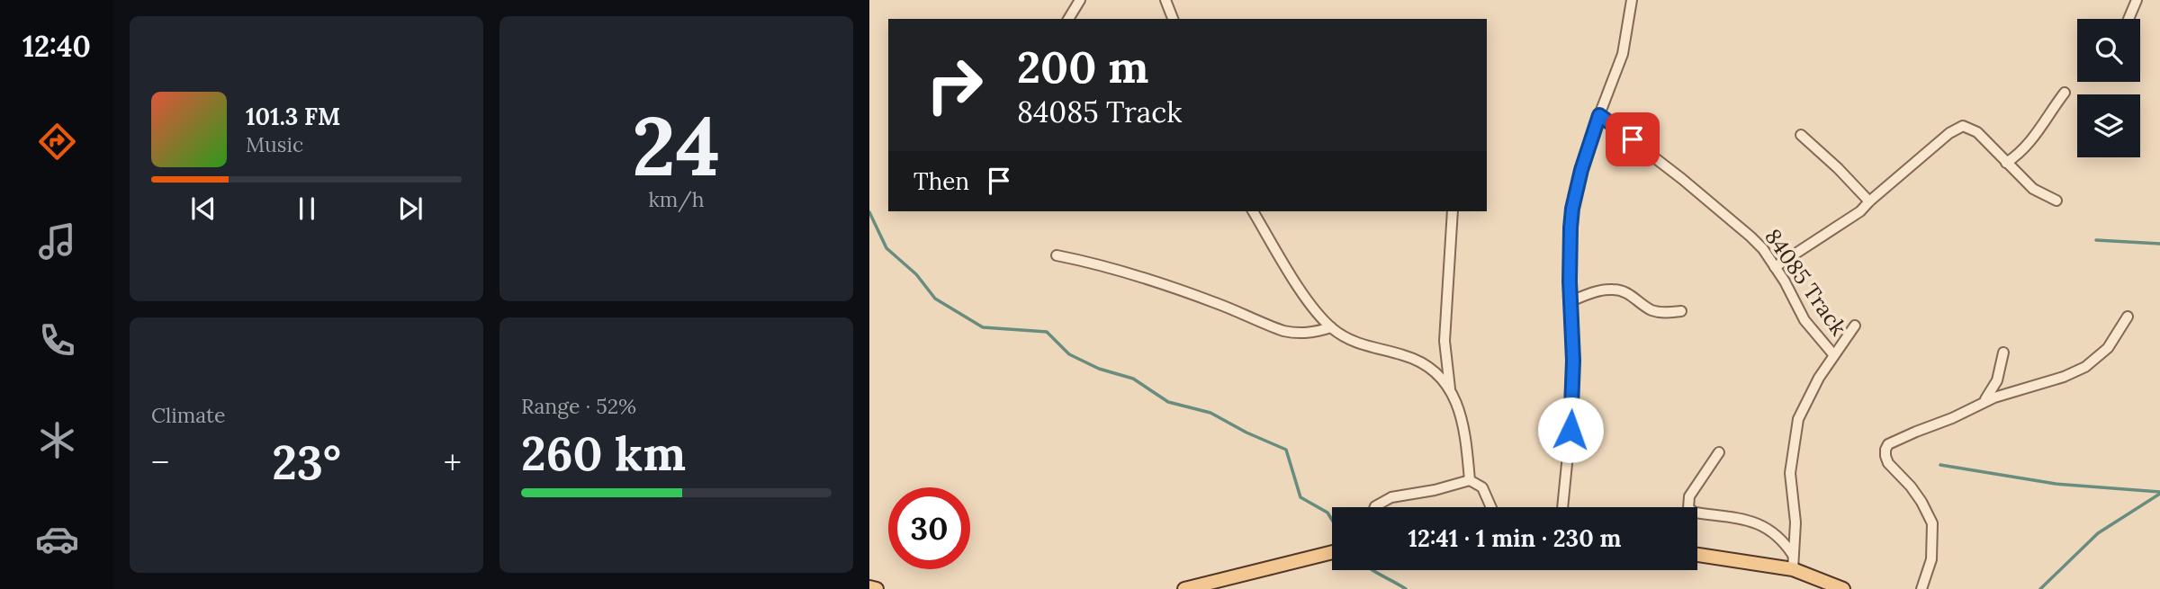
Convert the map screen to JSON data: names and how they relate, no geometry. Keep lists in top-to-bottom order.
{
  "streets": {
    "street": ["84085 Track"]
  },
  "page": {
    "tabs": "12:40",
    "tile": [
      ["24", "km/h"],
      "Climate",
      ["Range · 52%", "260 km"]
    ],
    "turn": ["200 m", "84085 Track"],
    "song": ["101.3 FM", "Music"],
    "then": "Then",
    "heat": ["−", "23°", "+"],
    "limit": "30",
    "trip": "12:41 · 1 min · 230 m"
  }
}
